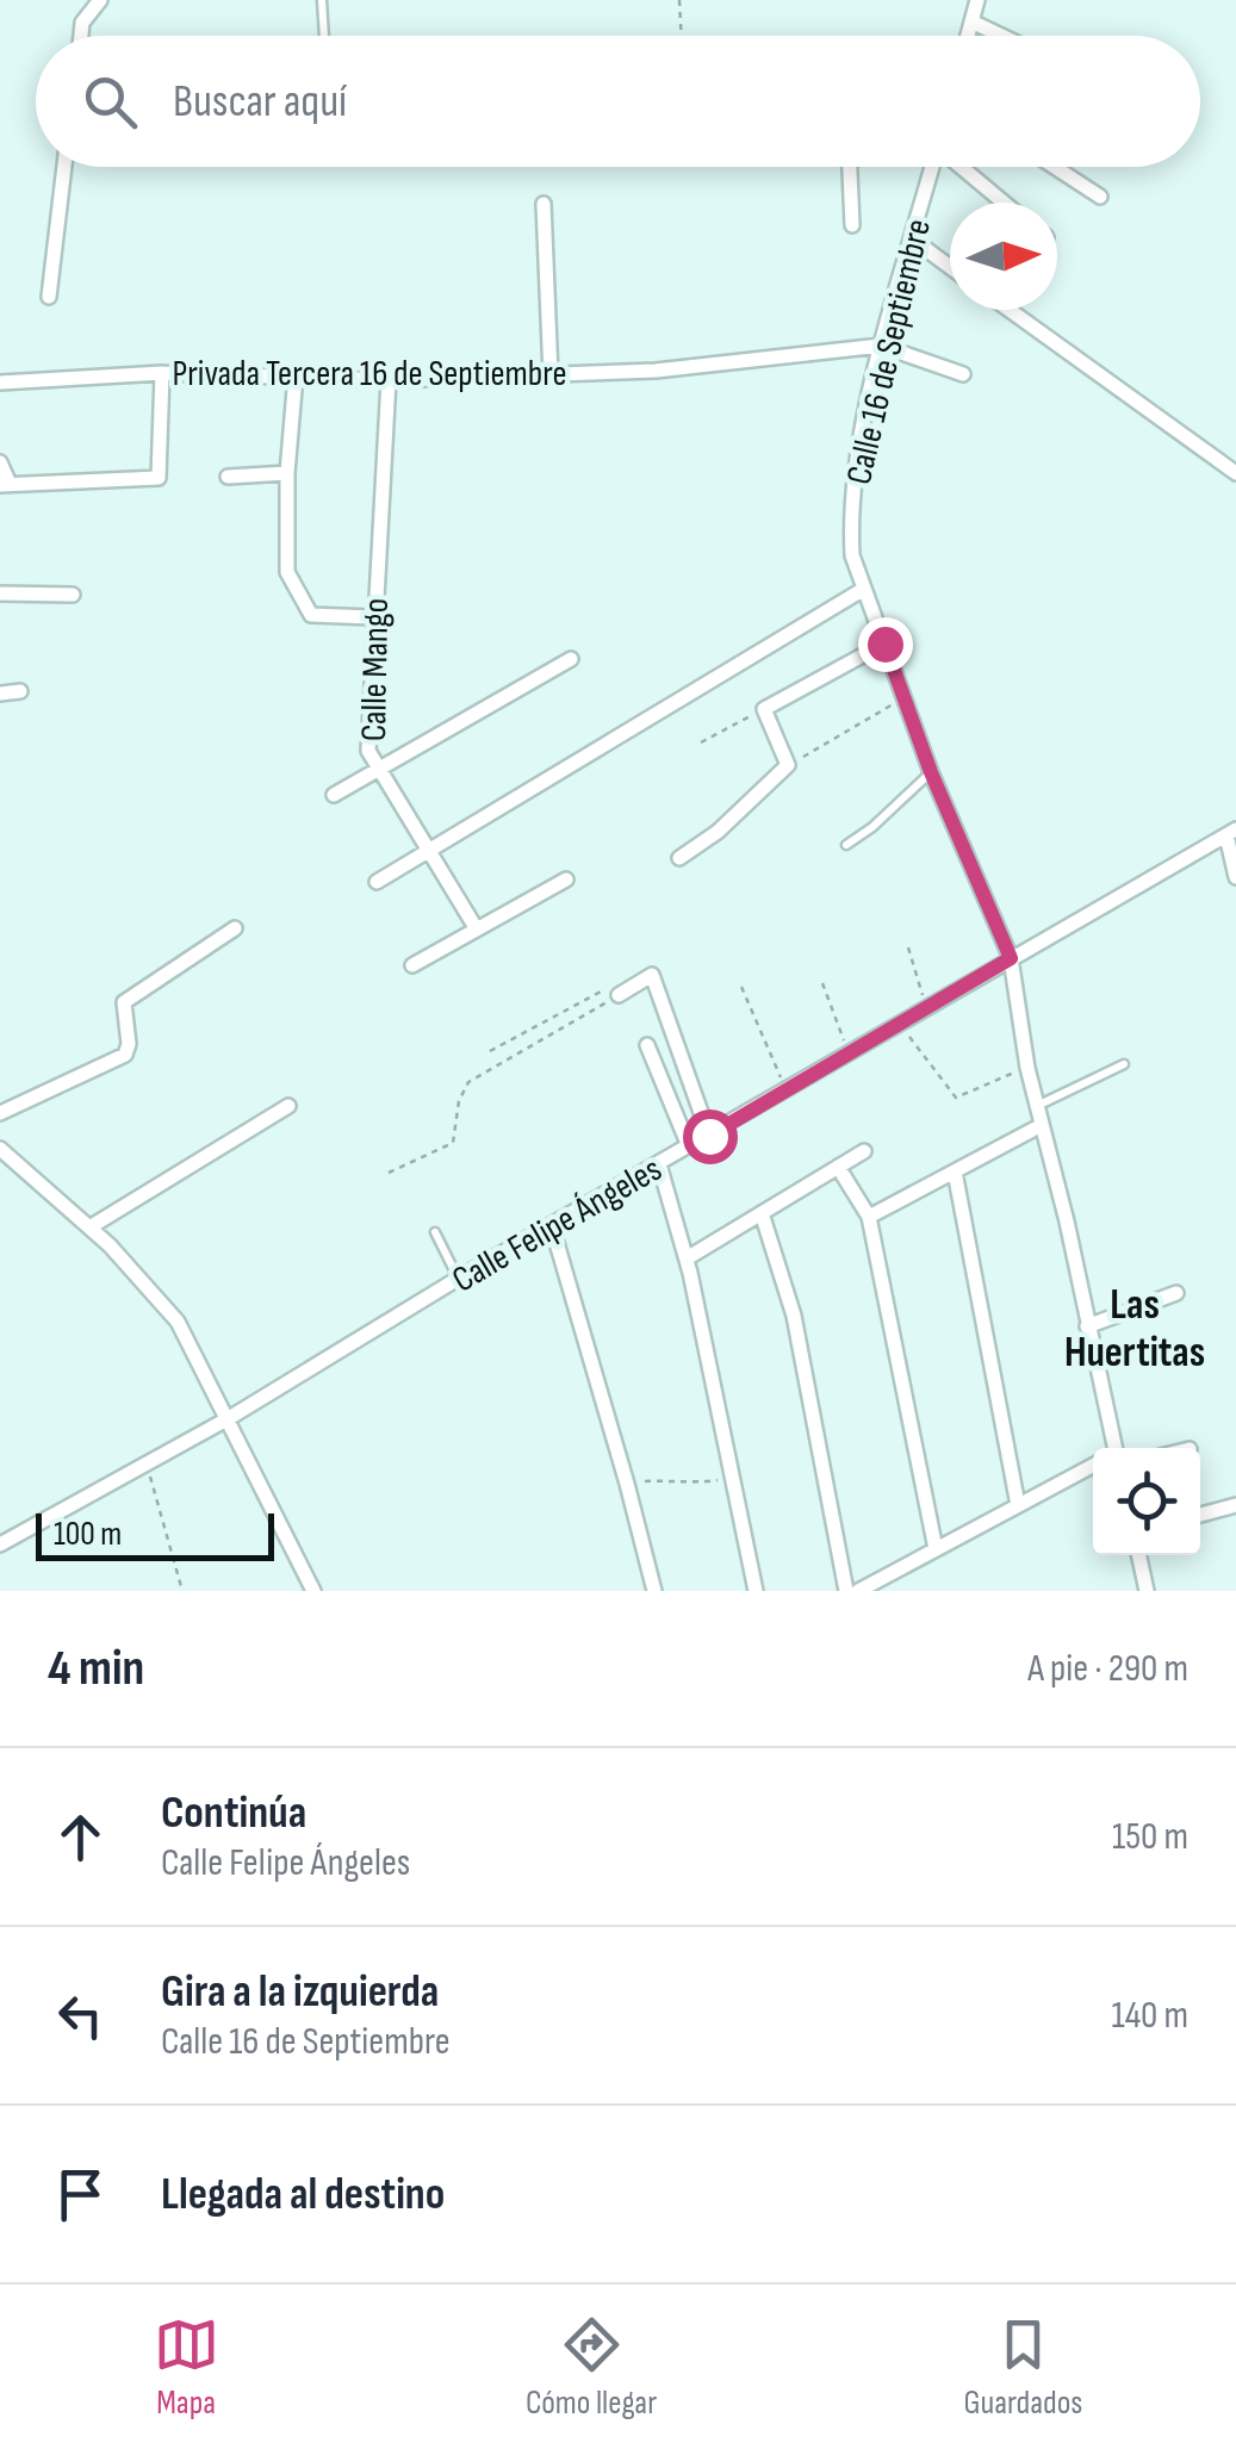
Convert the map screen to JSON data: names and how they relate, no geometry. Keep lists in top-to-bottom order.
{
  "streets": {
    "street": [
      "Calle 16 de Septiembre",
      "Privada Tercera 16 de Septiembre",
      "Calle Mango",
      "Calle Felipe Ángeles"
    ]
  },
  "crossings": [
    ["Calle 16 de Septiembre", "Privada Tercera 16 de Septiembre"],
    ["Calle 16 de Septiembre", "Calle Felipe Ángeles"],
    ["Privada Tercera 16 de Septiembre", "Calle Mango"]
  ],
  "districts": ["Las Huertitas"],
  "scale_bar": "100 m",
  "north": "right",
  "page": {
    "search": "Buscar aquí",
    "scale": "100 m",
    "heading": ["4 min", "A pie · 290 m"],
    "list": [
      ["Continúa", "Calle Felipe Ángeles", "150 m"],
      ["Gira a la izquierda", "Calle 16 de Septiembre", "140 m"],
      "Llegada al destino"
    ],
    "nav": ["Mapa", "Cómo llegar", "Guardados"]
  }
}
